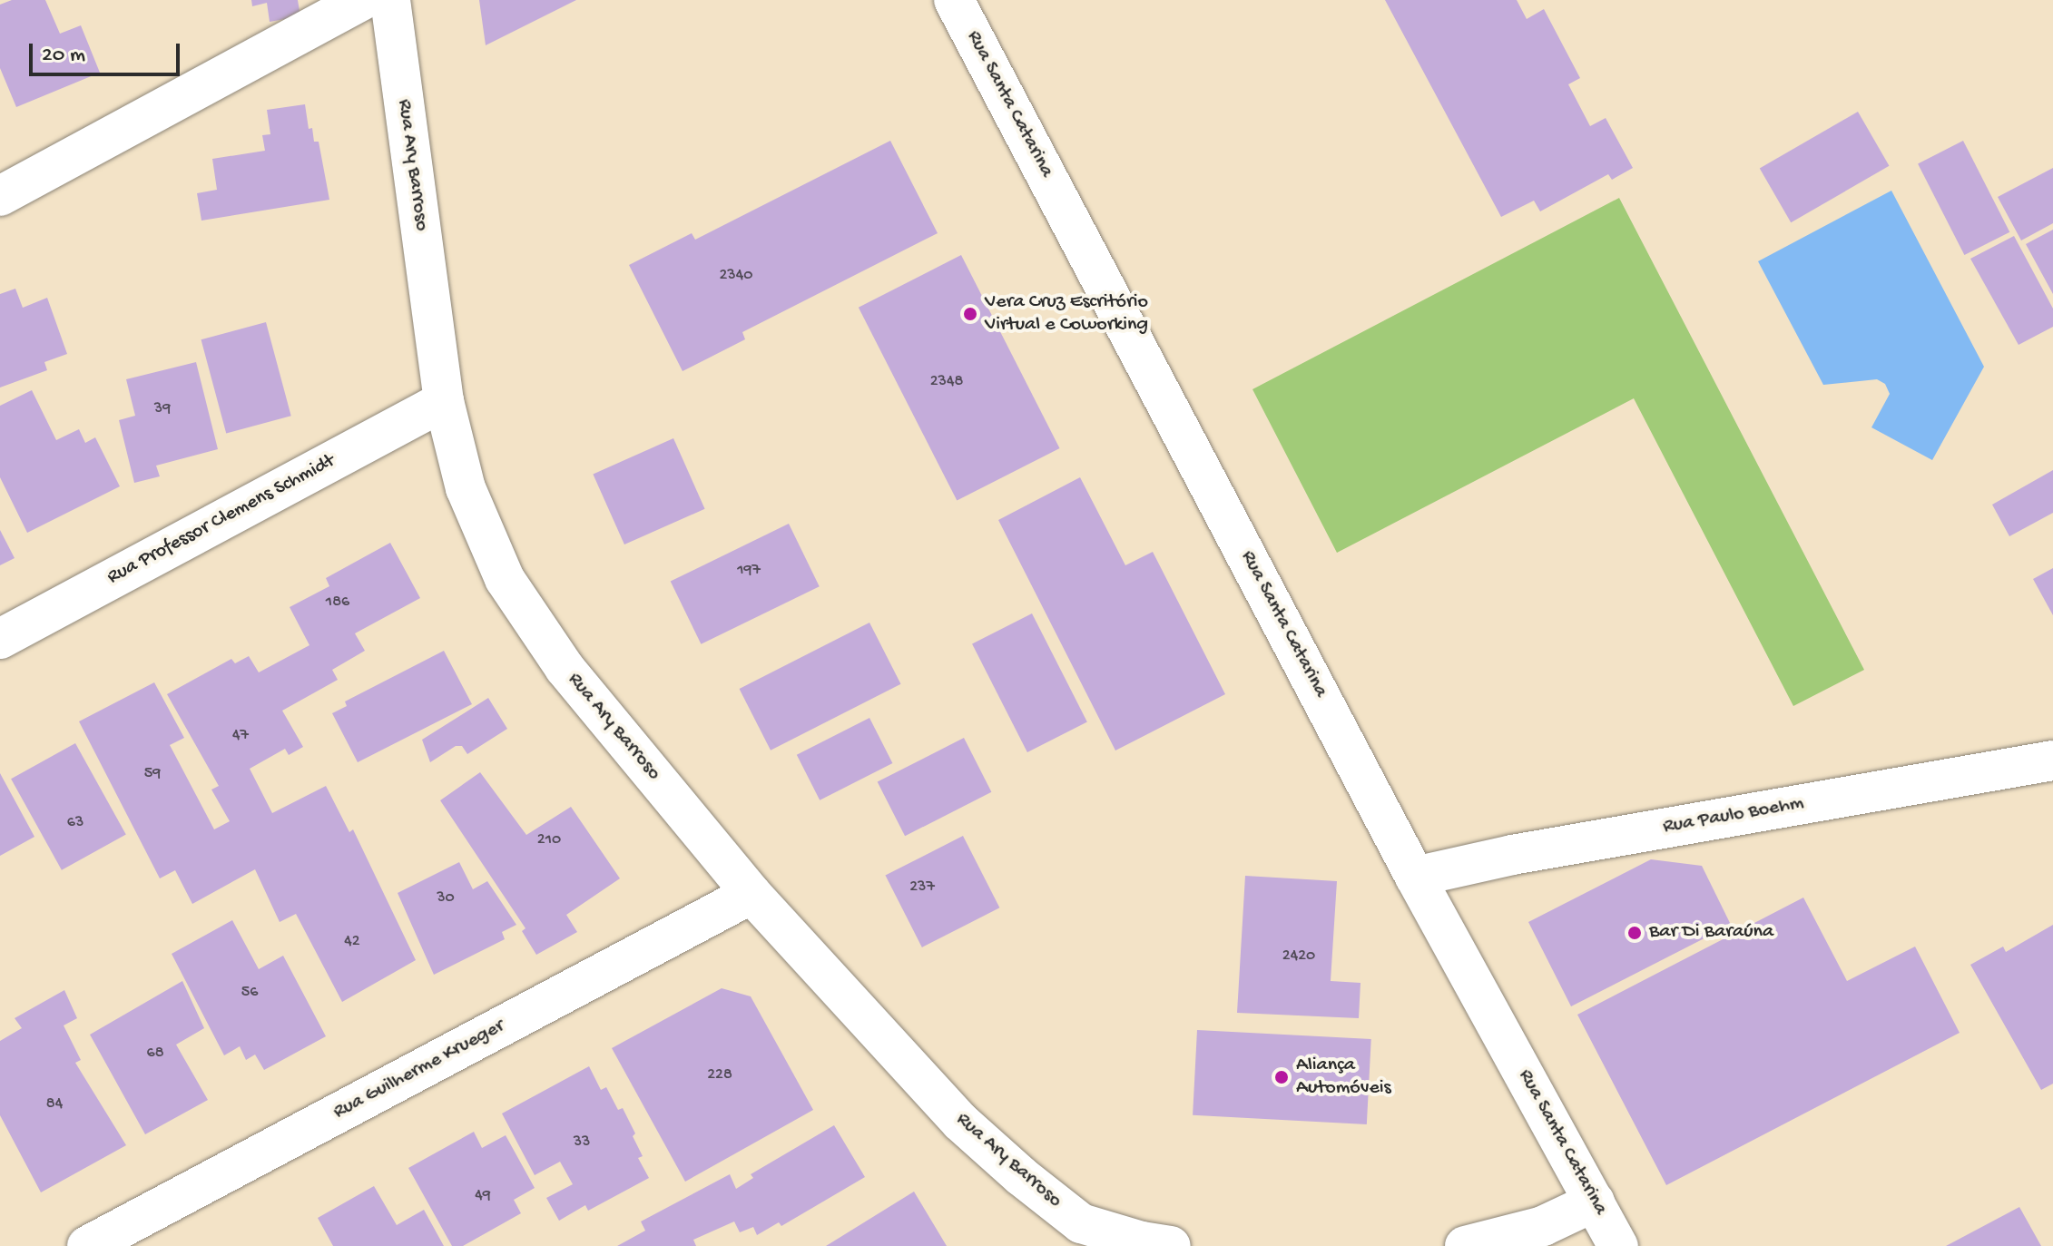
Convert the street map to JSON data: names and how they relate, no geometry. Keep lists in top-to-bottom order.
{
  "streets": {
    "street": [
      "Rua Santa Catarina",
      "Rua Ary Barroso",
      "Rua Professor Clemens Schmidt",
      "Rua Paulo Boehm",
      "Rua Guilherme Krueger"
    ]
  },
  "crossings": [
    ["Rua Santa Catarina", "Rua Paulo Boehm"],
    ["Rua Ary Barroso", "Rua Professor Clemens Schmidt"],
    ["Rua Ary Barroso", "Rua Guilherme Krueger"]
  ],
  "places": ["Vera Cruz Escritório Virtual e Coworking", "Bar Di Baraúna", "Aliança Automóveis"],
  "house_numbers": [
    "2340",
    "2348",
    "39",
    "197",
    "186",
    "47",
    "59",
    "63",
    "210",
    "237",
    "30",
    "42",
    "2420",
    "56",
    "68",
    "228",
    "84",
    "33",
    "49"
  ],
  "scale_bar": "20 m"
}
